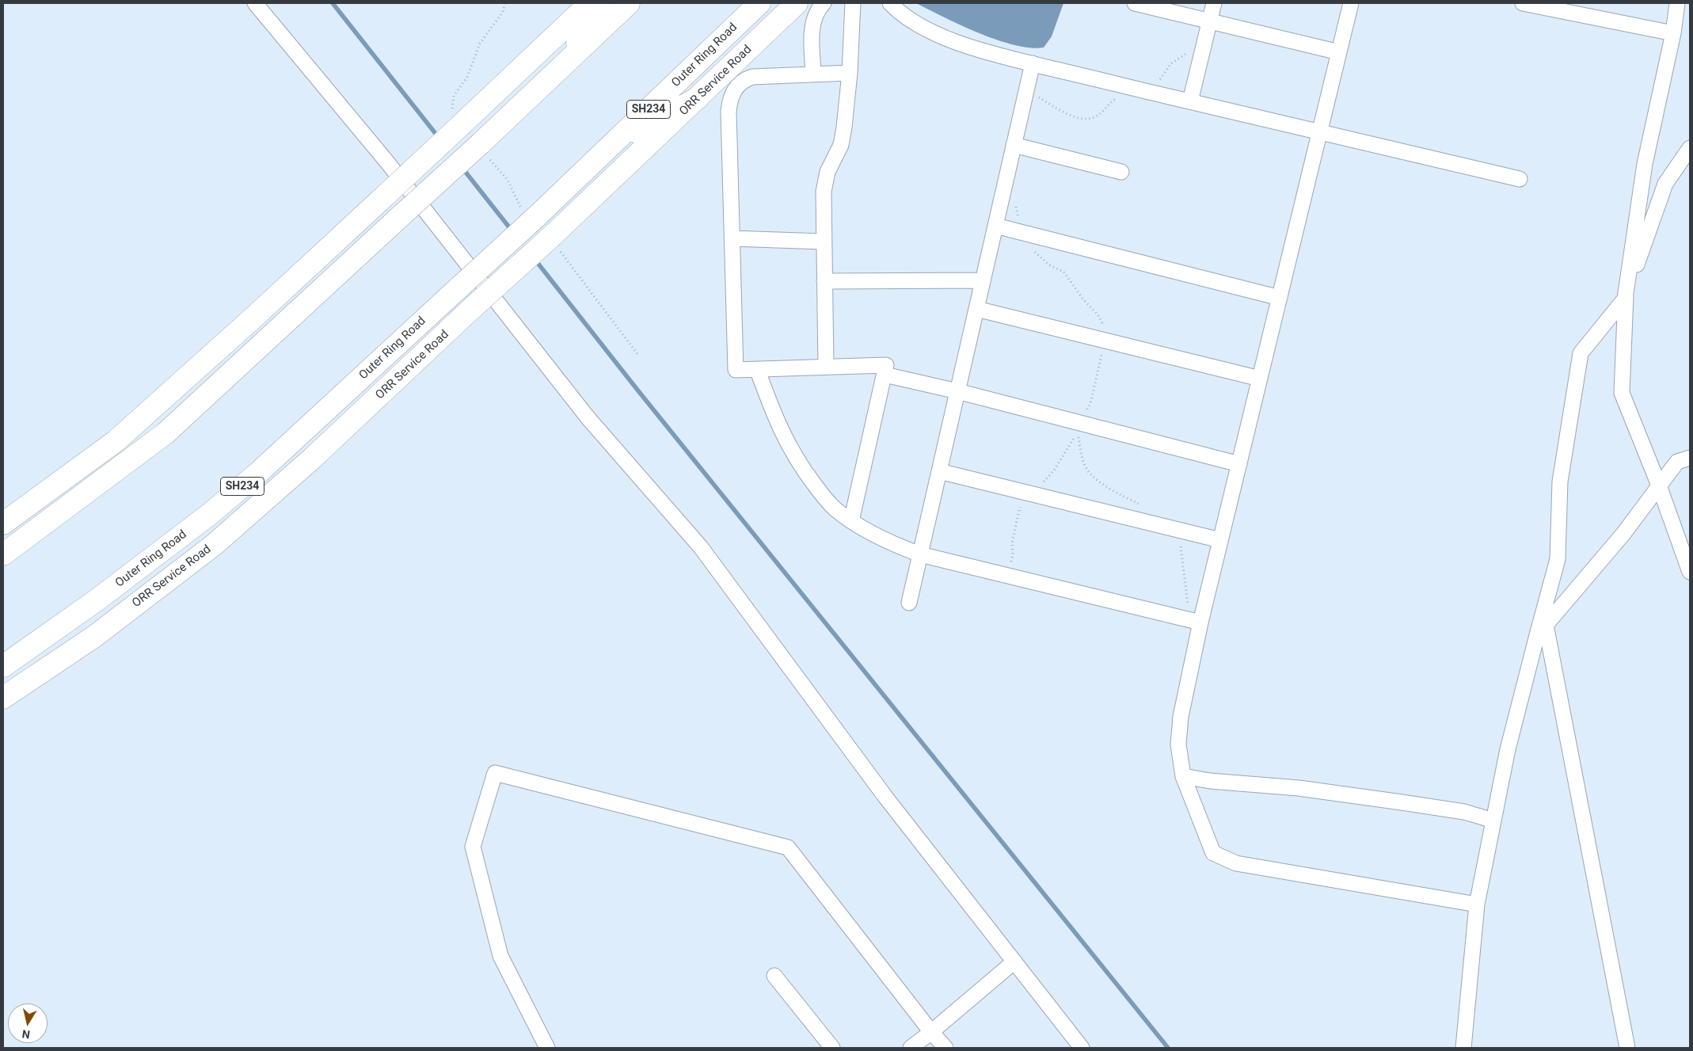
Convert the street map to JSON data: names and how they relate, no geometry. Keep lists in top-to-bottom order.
{
  "streets": {
    "main road": ["Outer Ring Road", "ORR Service Road", "SH234"]
  },
  "north": "bottom"
}
